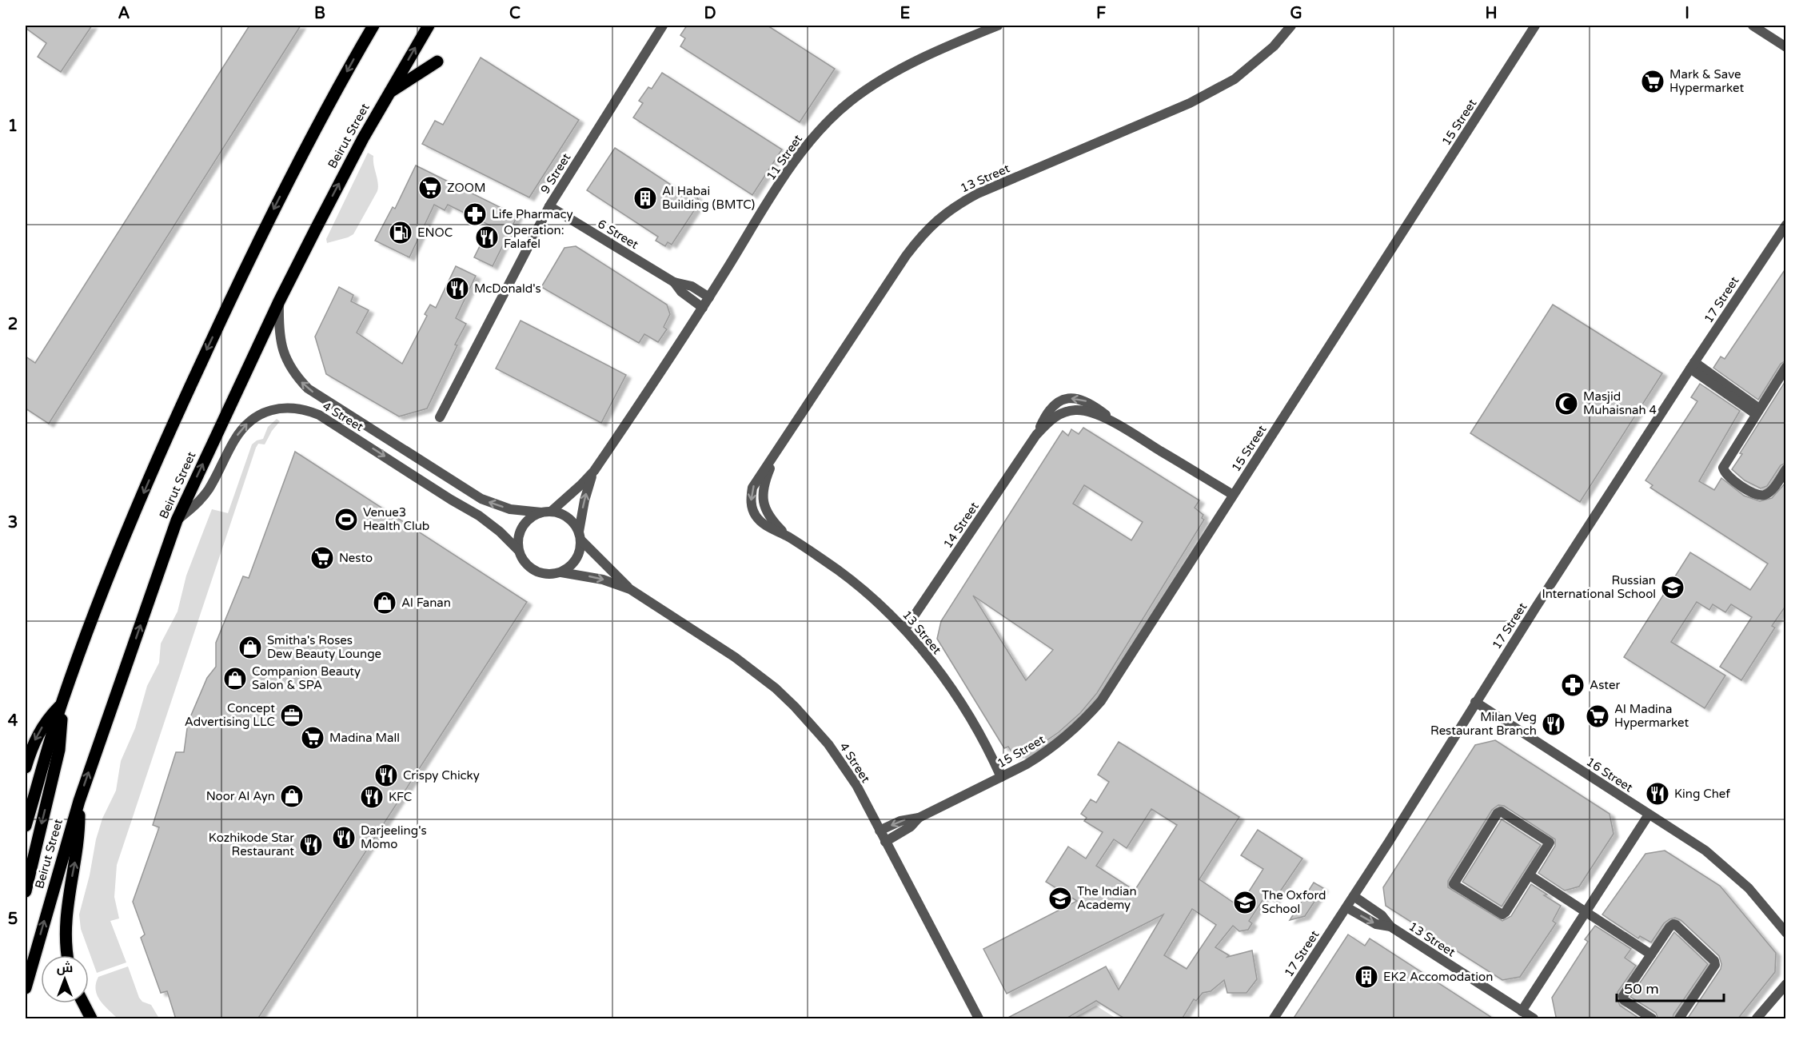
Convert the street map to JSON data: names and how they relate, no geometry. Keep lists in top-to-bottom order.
{
  "streets": {
    "main road": ["Beirut Street"],
    "street": [
      "15 Street",
      "11 Street",
      "9 Street",
      "13 Street",
      "6 Street",
      "17 Street",
      "4 Street",
      "14 Street",
      "16 Street"
    ]
  },
  "crossings": [
    ["15 Street", "13 Street"],
    ["15 Street", "4 Street"],
    ["15 Street", "14 Street"],
    ["Beirut Street", "4 Street"],
    ["11 Street", "6 Street"],
    ["11 Street", "4 Street"],
    ["9 Street", "6 Street"],
    ["13 Street", "17 Street"],
    ["13 Street", "14 Street"],
    ["17 Street", "16 Street"]
  ],
  "places": {
    "supermarket": [
      "Mark & Save Hypermarket",
      "ZOOM",
      "Nesto",
      "Al Madina Hypermarket",
      "Madina Mall"
    ],
    "building": ["Al Habai Building (BMTC)", "EK2 Accomodation"],
    "pharmacy": ["Life Pharmacy", "Aster"],
    "fuel station": ["ENOC"],
    "restaurant": [
      "Operation: Falafel",
      "McDonald's",
      "Milan Veg Restaurant Branch",
      "Crispy Chicky",
      "King Chef",
      "KFC",
      "Darjeeling's Momo",
      "Kozhikode Star Restaurant"
    ],
    "mosque": ["Masjid Muhaisnah 4"],
    "sports": ["Venue3 Health Club"],
    "school or university": ["Russian International School", "The Indian Academy", "The Oxford School"],
    "shop": [
      "Al Fanan",
      "Smitha's Roses Dew Beauty Lounge",
      "Companion Beauty Salon & SPA",
      "Noor Al Ayn"
    ],
    "office": ["Concept Advertising LLC"]
  },
  "scale_bar": "50 m",
  "north": "top",
  "grid": {
    "columns": [
      "A",
      "B",
      "C",
      "D",
      "E",
      "F",
      "G",
      "H",
      "I"
    ],
    "rows": [
      "1",
      "2",
      "3",
      "4",
      "5"
    ]
  }
}
